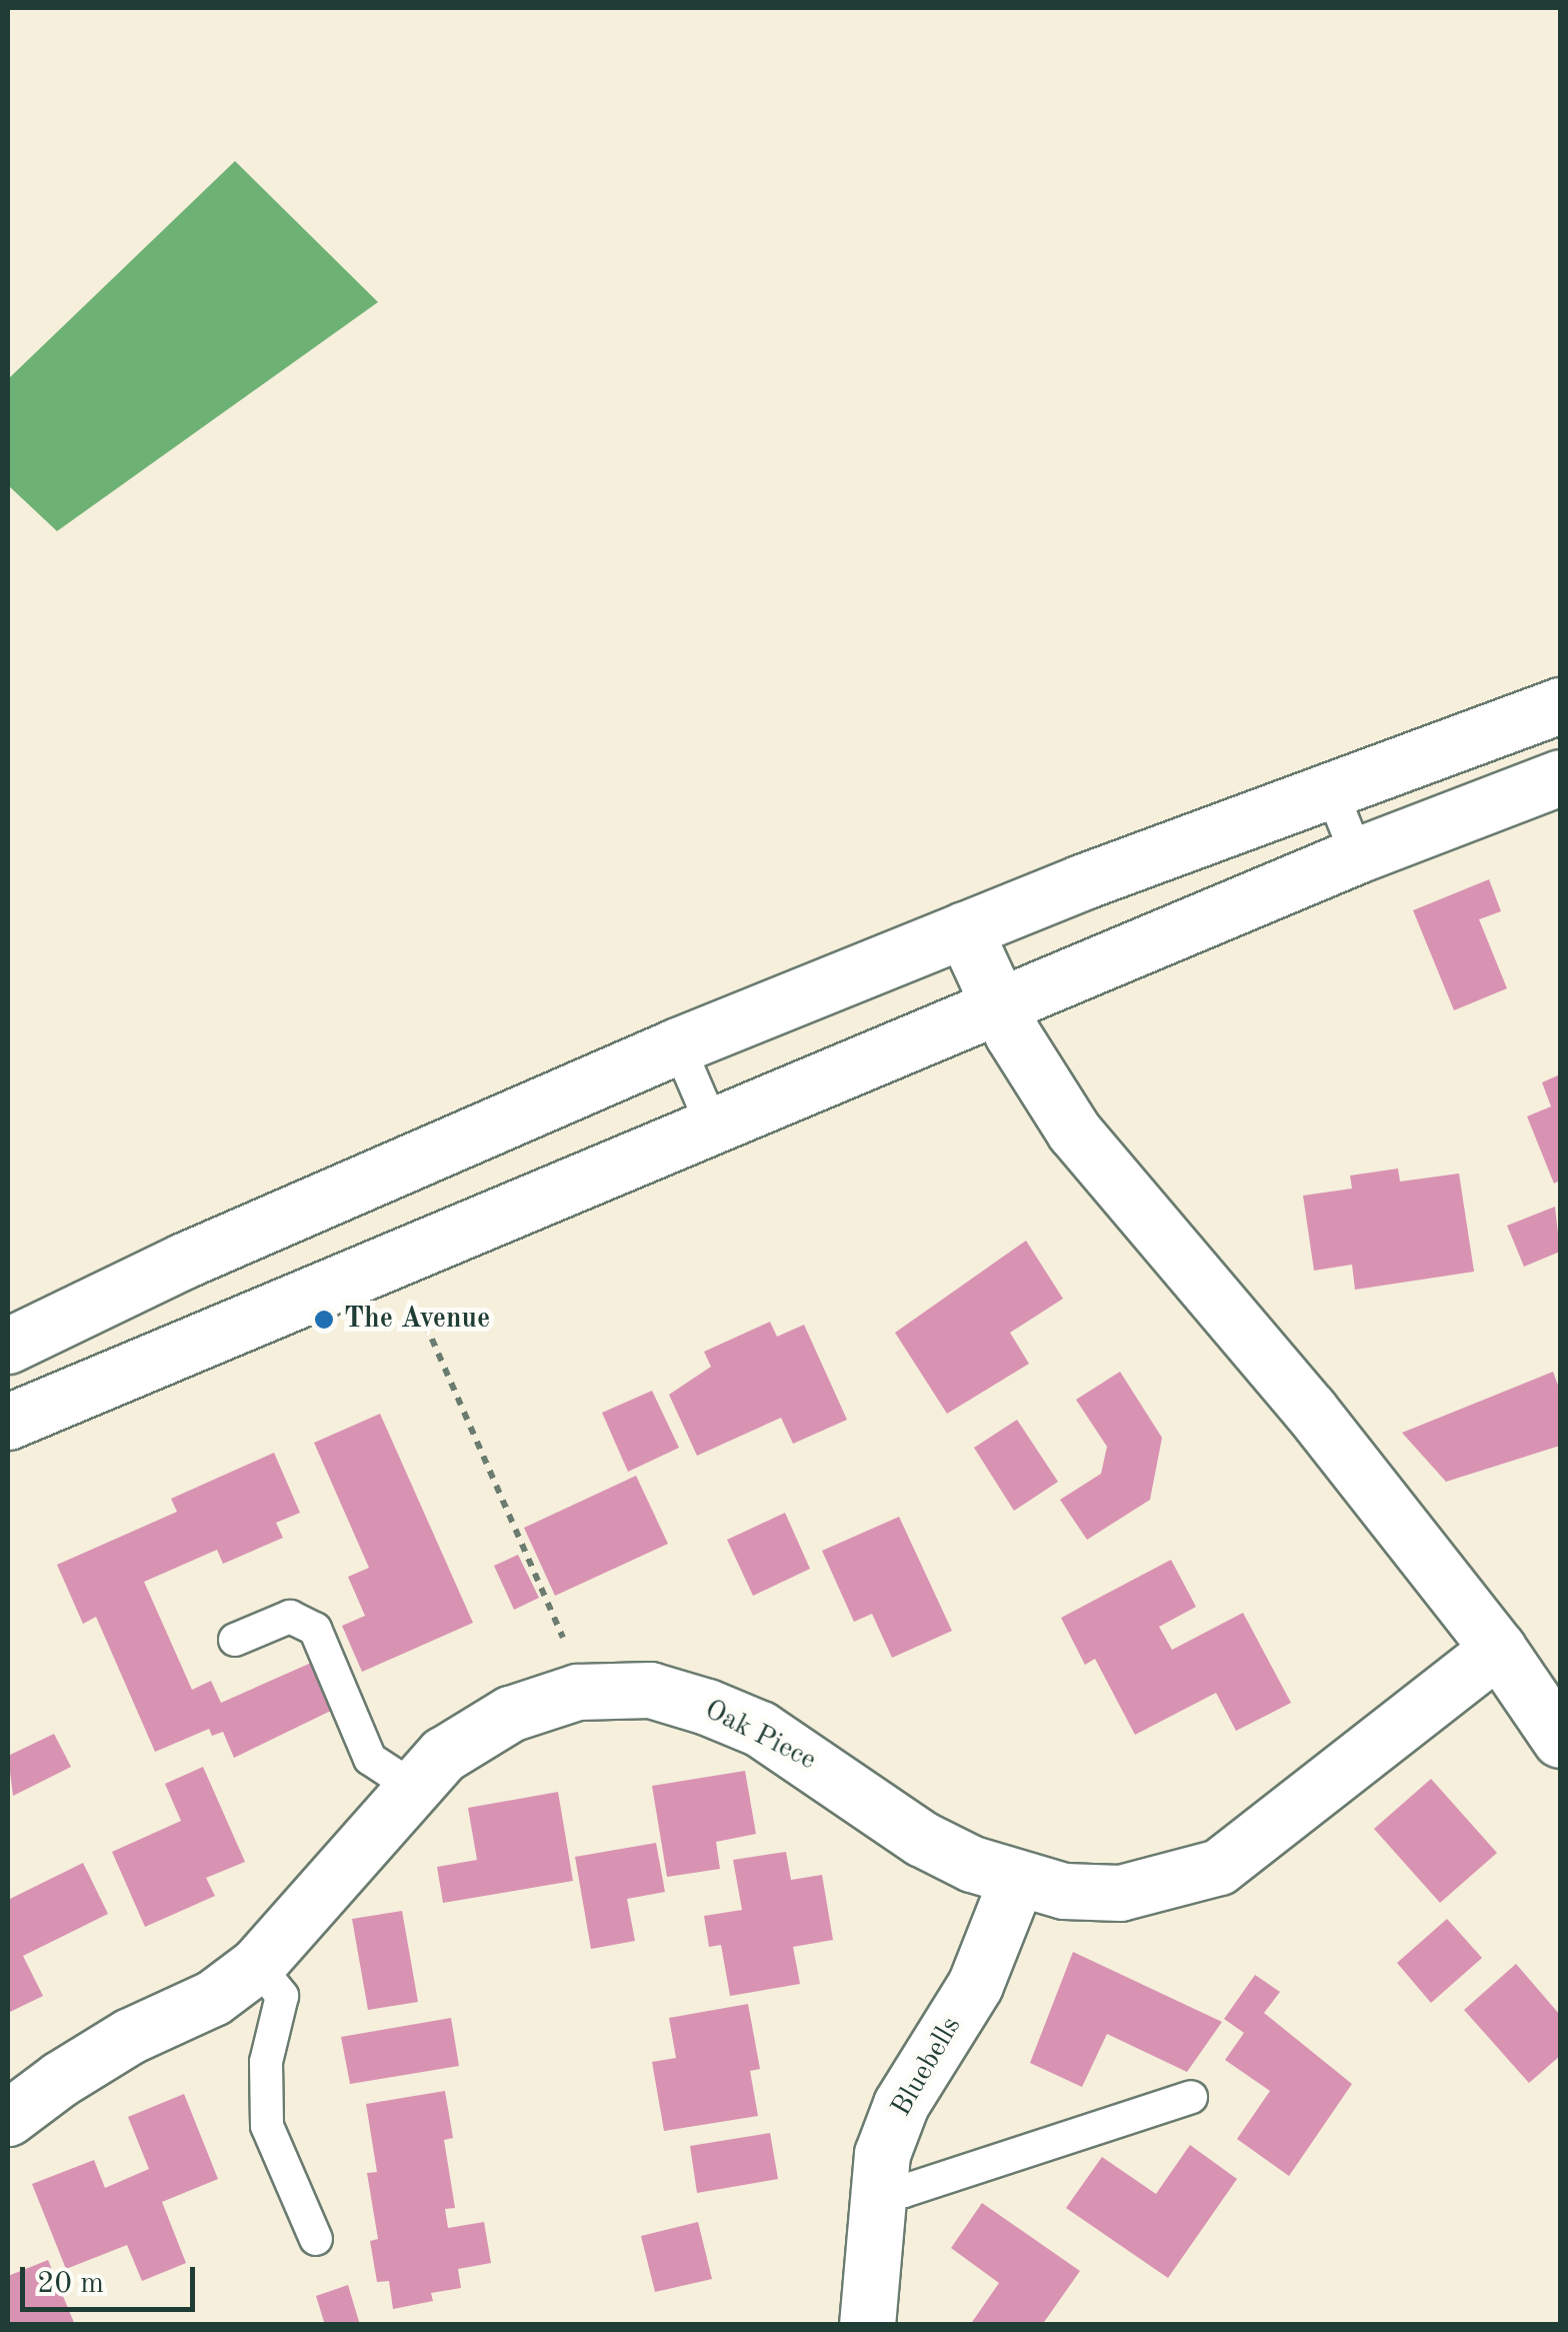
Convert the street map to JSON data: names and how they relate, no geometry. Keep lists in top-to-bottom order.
{
  "streets": {
    "main road": ["Oak Piece", "Bluebells"]
  },
  "crossings": [
    ["Oak Piece", "Bluebells"]
  ],
  "places": ["The Avenue"],
  "scale_bar": "20 m"
}
